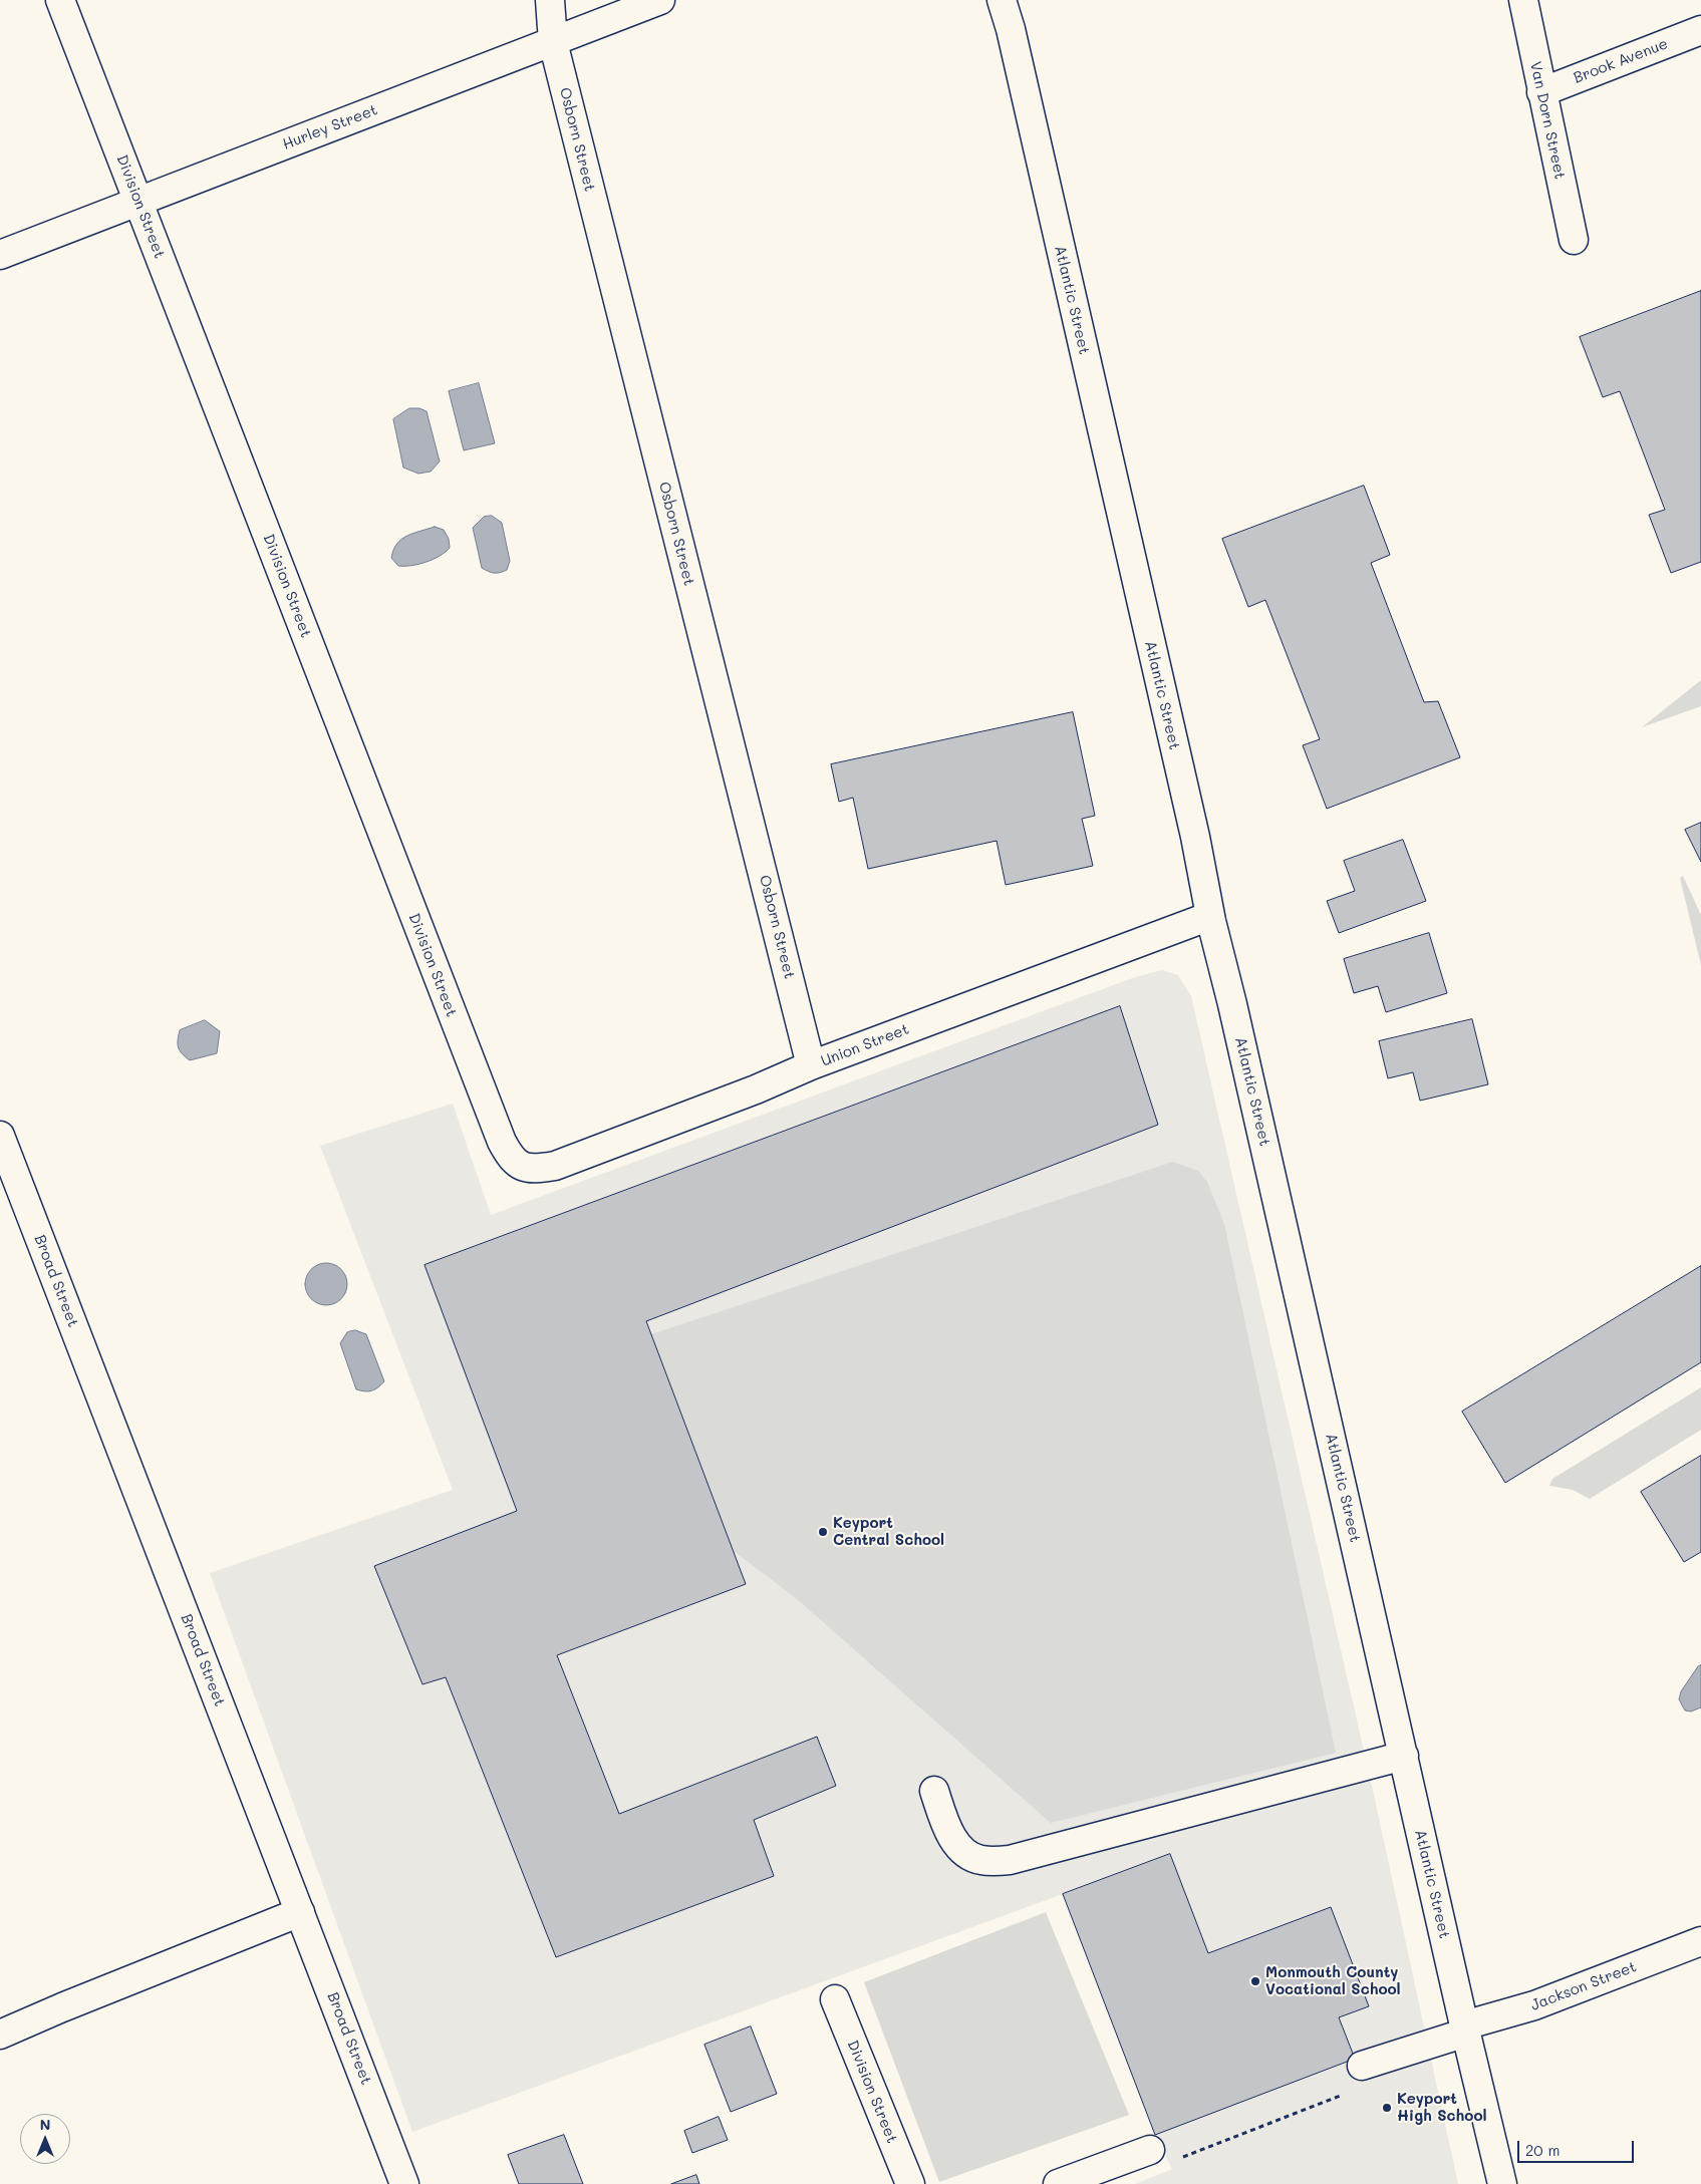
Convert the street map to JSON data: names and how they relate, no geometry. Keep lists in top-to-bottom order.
{
  "streets": {
    "street": [
      "Brook Avenue",
      "Van Dorn Street",
      "Hurley Street",
      "Osborn Street",
      "Division Street",
      "Atlantic Street",
      "Union Street",
      "Broad Street",
      "Jackson Street"
    ]
  },
  "crossings": [
    ["Brook Avenue", "Van Dorn Street"],
    ["Hurley Street", "Osborn Street"],
    ["Hurley Street", "Division Street"],
    ["Osborn Street", "Union Street"],
    ["Division Street", "Union Street"],
    ["Atlantic Street", "Union Street"],
    ["Atlantic Street", "Jackson Street"]
  ],
  "places": ["Keyport Central School", "Monmouth County Vocational School", "Keyport High School"],
  "scale_bar": "20 m",
  "north": "top"
}
